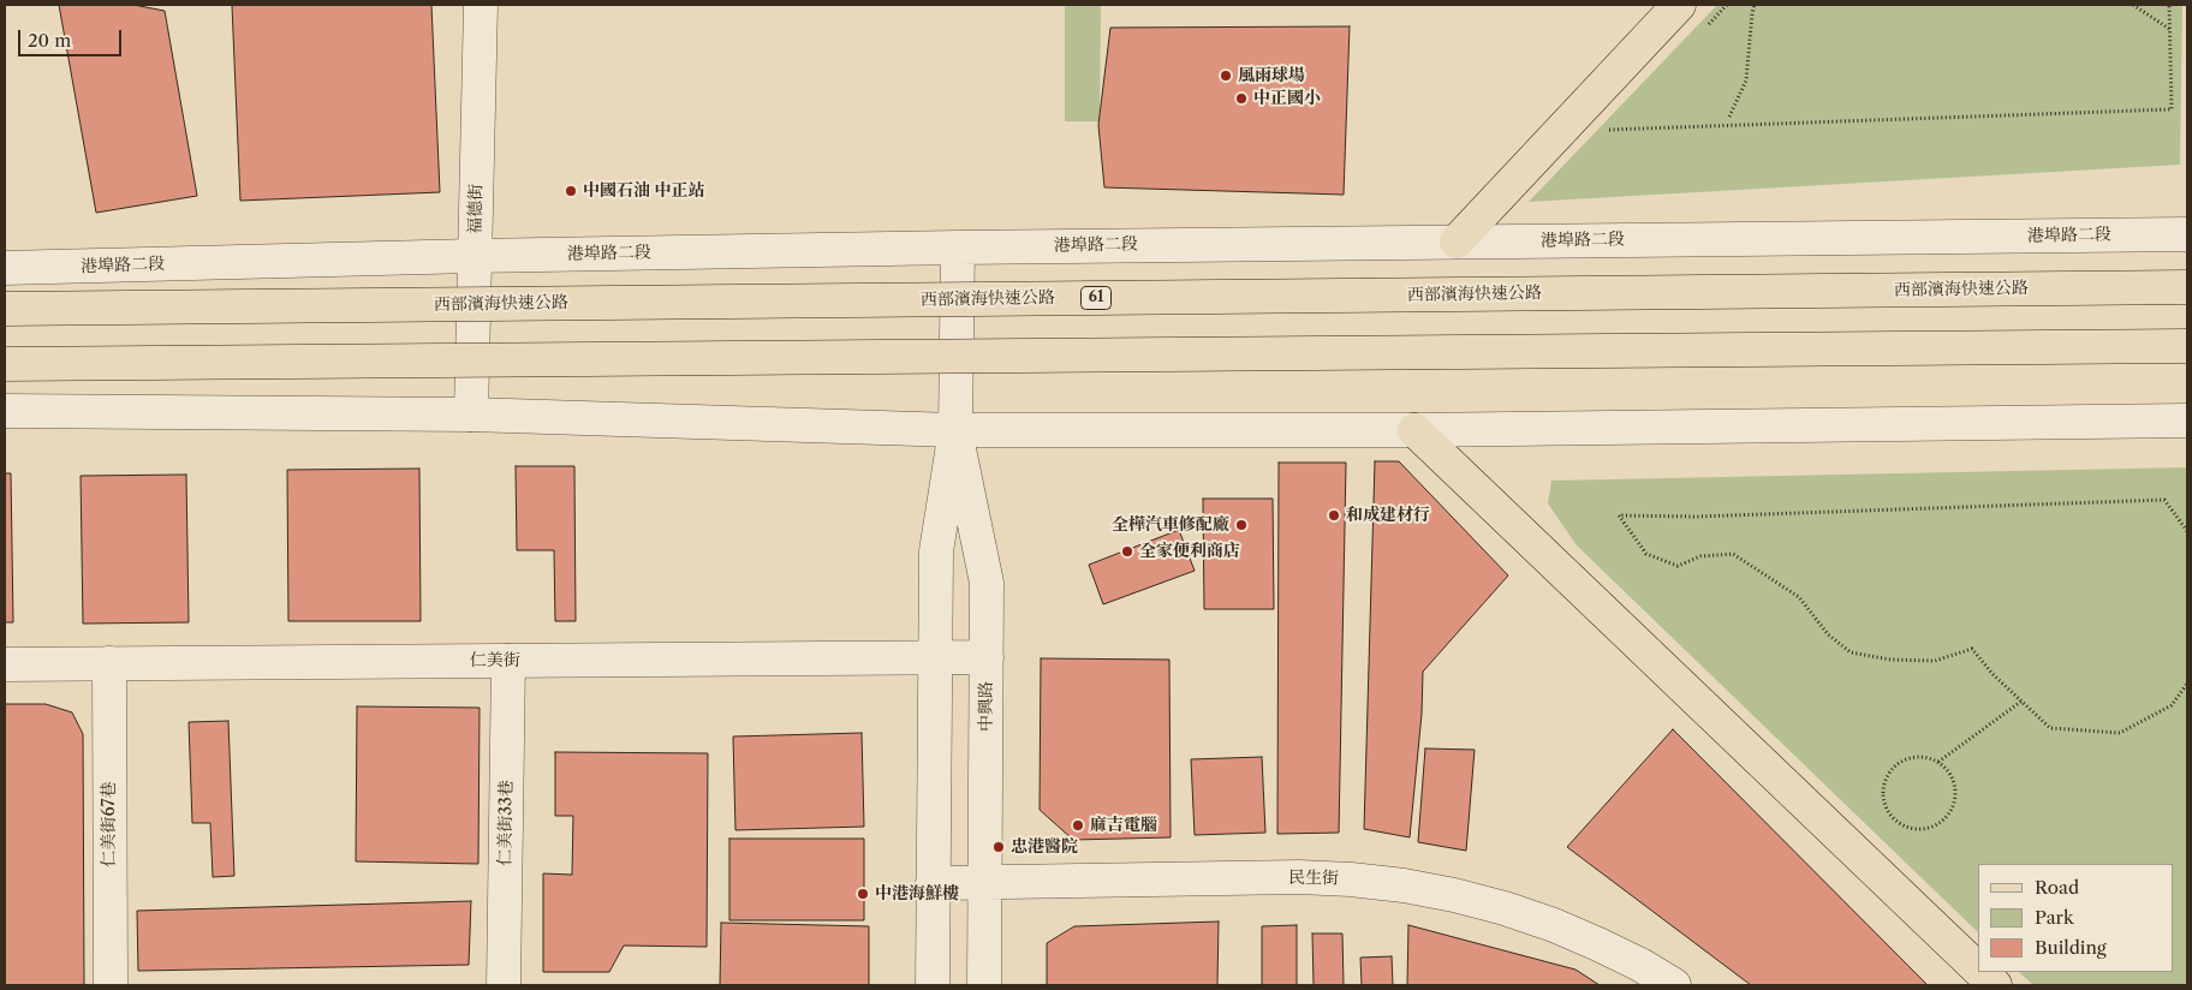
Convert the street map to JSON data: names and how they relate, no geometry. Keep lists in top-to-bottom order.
{
  "streets": {
    "main road": ["西部濱海快速公路", "61"],
    "street": [
      "福德街",
      "港埠路二段",
      "仁美街",
      "中興路",
      "仁美街33巷",
      "仁美街67巷",
      "民生街"
    ]
  },
  "crossings": [
    ["福德街", "港埠路二段"],
    ["港埠路二段", "中興路"],
    ["仁美街", "中興路"],
    ["仁美街", "仁美街33巷"],
    ["仁美街", "仁美街67巷"],
    ["中興路", "民生街"]
  ],
  "places": [
    "風雨球場",
    "中正國小",
    "中國石油 中正站",
    "和成建材行",
    "全樺汽車修配廠",
    "全家便利商店",
    "麻吉電腦",
    "忠港醫院",
    "中港海鮮樓"
  ],
  "legend": ["Road", "Park", "Building"],
  "scale_bar": "20 m"
}
